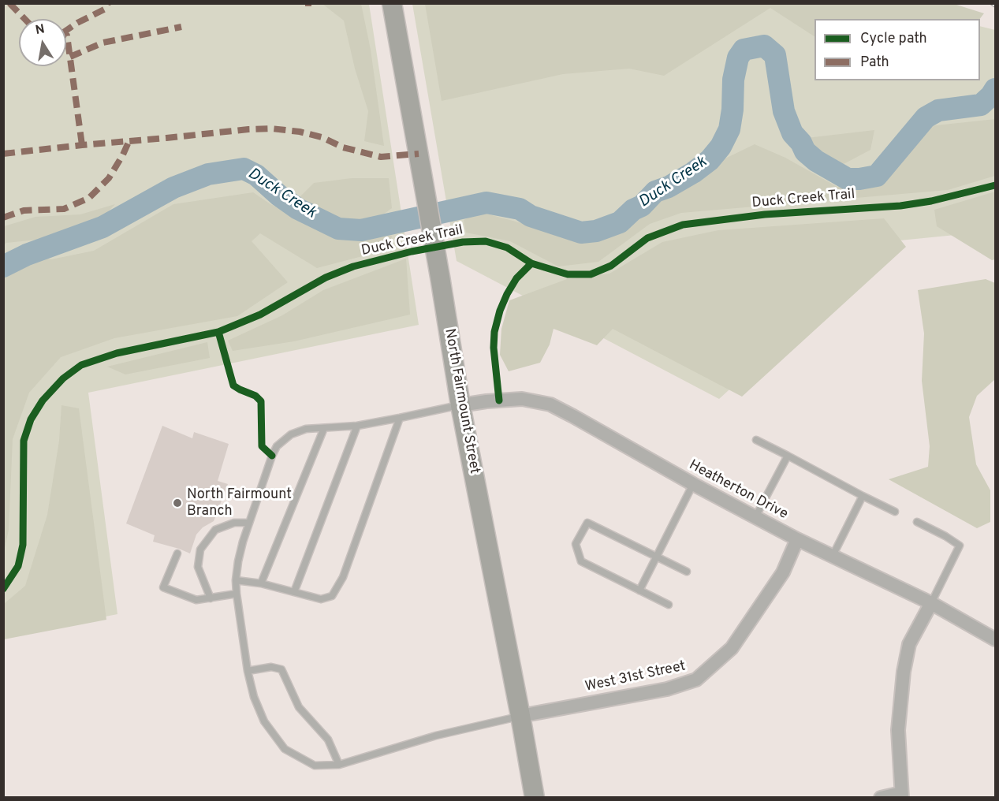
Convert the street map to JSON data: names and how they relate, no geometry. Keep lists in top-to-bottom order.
{
  "streets": {
    "street": ["North Fairmount Street", "Heatherton Drive", "West 31st Street"],
    "cycle path": ["Duck Creek Trail"]
  },
  "crossings": [
    ["North Fairmount Street", "Heatherton Drive"],
    ["North Fairmount Street", "West 31st Street"],
    ["Heatherton Drive", "West 31st Street"]
  ],
  "water": ["Duck Creek"],
  "places": ["North Fairmount Branch"],
  "legend": ["Cycle path", "Path"],
  "north": "top"
}
